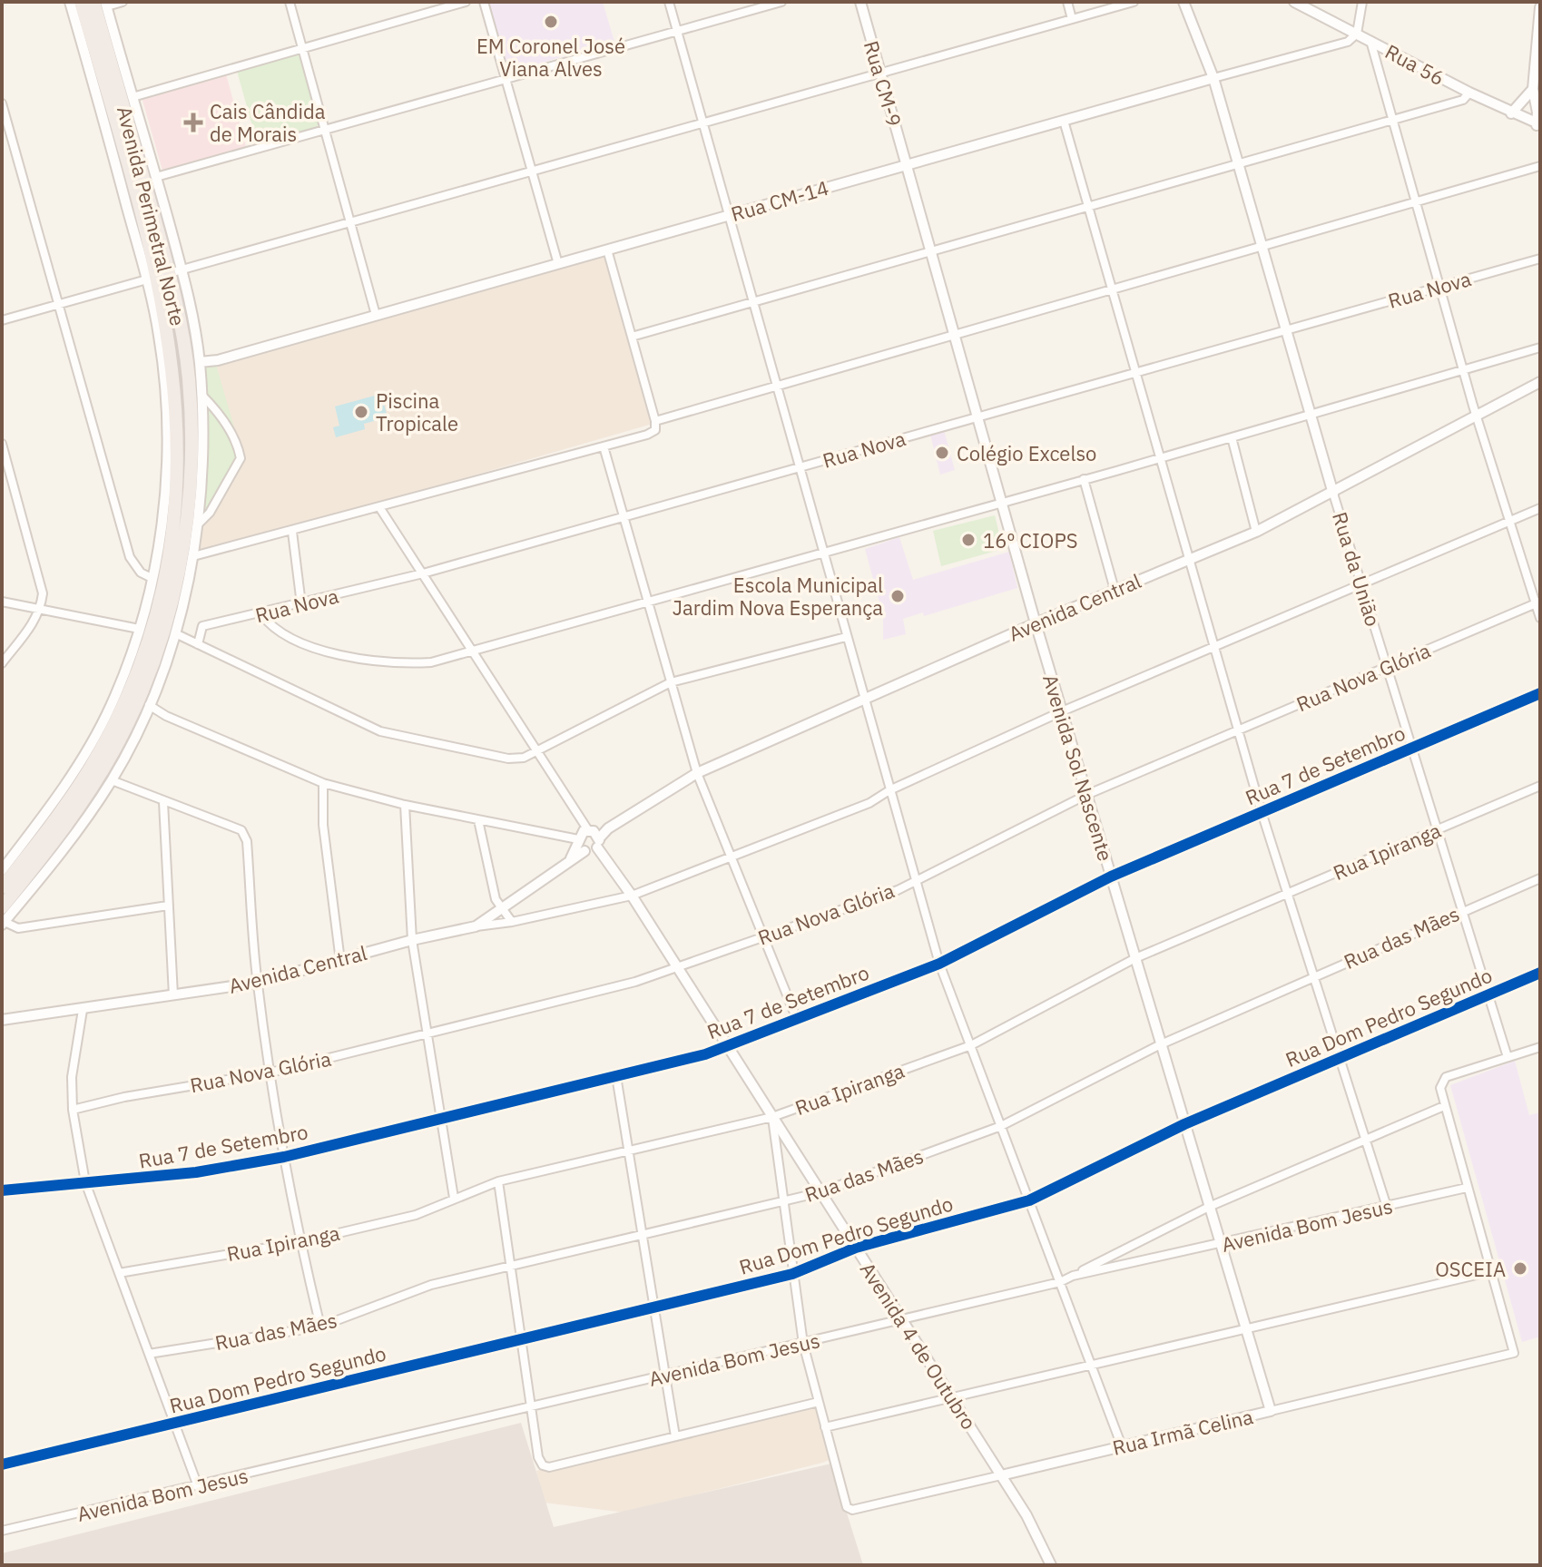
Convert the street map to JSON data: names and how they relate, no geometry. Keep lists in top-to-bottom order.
{
  "streets": {
    "highway": ["Avenida Perimetral Norte"],
    "street": [
      "Rua 56",
      "Rua CM-9",
      "Rua CM-14",
      "Rua Nova",
      "Rua da União",
      "Avenida Central",
      "Rua Nova Glória",
      "Rua 7 de Setembro",
      "Avenida Sol Nascente",
      "Rua Ipiranga",
      "Rua das Mães",
      "Rua Dom Pedro Segundo",
      "Avenida Bom Jesus",
      "Avenida 4 de Outubro",
      "Rua Irmã Celina"
    ]
  },
  "crossings": [
    ["Rua 56", "Rua CM-14"],
    ["Rua CM-9", "Rua CM-14"],
    ["Rua CM-9", "Avenida Sol Nascente"],
    ["Rua CM-14", "Rua da União"],
    ["Rua CM-14", "Avenida Sol Nascente"],
    ["Rua Nova", "Rua da União"],
    ["Rua Nova", "Avenida Sol Nascente"],
    ["Rua da União", "Avenida Central"],
    ["Rua da União", "Rua Nova Glória"],
    ["Rua da União", "Rua 7 de Setembro"],
    ["Rua da União", "Rua Ipiranga"],
    ["Rua da União", "Rua das Mães"],
    ["Rua da União", "Rua Dom Pedro Segundo"],
    ["Avenida Central", "Avenida Sol Nascente"],
    ["Avenida Central", "Avenida 4 de Outubro"],
    ["Rua Nova Glória", "Avenida Sol Nascente"],
    ["Rua Nova Glória", "Avenida 4 de Outubro"],
    ["Rua 7 de Setembro", "Avenida Sol Nascente"],
    ["Rua 7 de Setembro", "Avenida 4 de Outubro"],
    ["Avenida Sol Nascente", "Rua Ipiranga"],
    ["Avenida Sol Nascente", "Rua das Mães"],
    ["Avenida Sol Nascente", "Rua Dom Pedro Segundo"],
    ["Avenida Sol Nascente", "Avenida Bom Jesus"],
    ["Avenida Sol Nascente", "Rua Irmã Celina"],
    ["Rua Ipiranga", "Avenida 4 de Outubro"],
    ["Rua das Mães", "Avenida 4 de Outubro"],
    ["Rua Dom Pedro Segundo", "Avenida 4 de Outubro"],
    ["Avenida Bom Jesus", "Avenida 4 de Outubro"],
    ["Avenida 4 de Outubro", "Rua Irmã Celina"]
  ],
  "places": {
    "other": [
      "EM Coronel José Viana Alves",
      "Piscina Tropicale",
      "Colégio Excelso",
      "16º CIOPS",
      "Escola Municipal Jardim Nova Esperança",
      "OSCEIA"
    ],
    "health": ["Cais Cândida de Morais"]
  }
}
